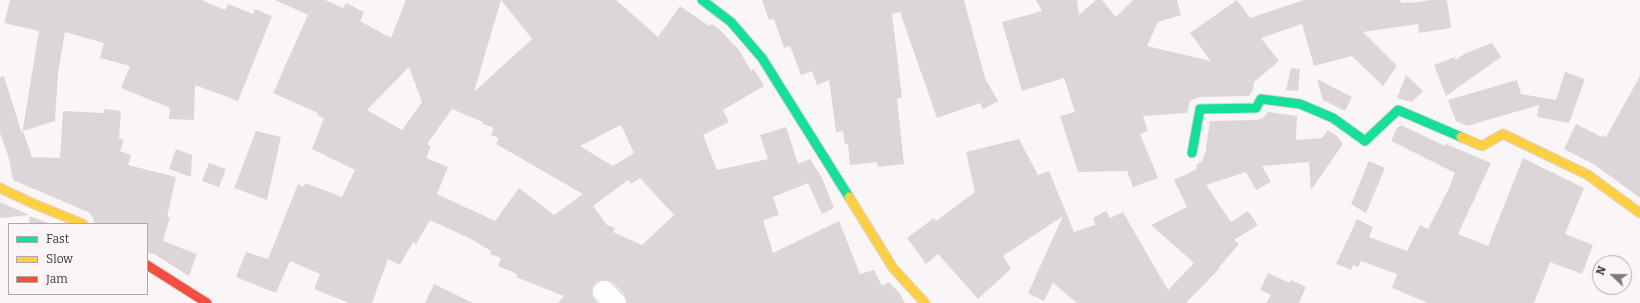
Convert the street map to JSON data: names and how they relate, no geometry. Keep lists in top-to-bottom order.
{
  "legend": ["Fast", "Slow", "Jam"],
  "north": "left"
}
